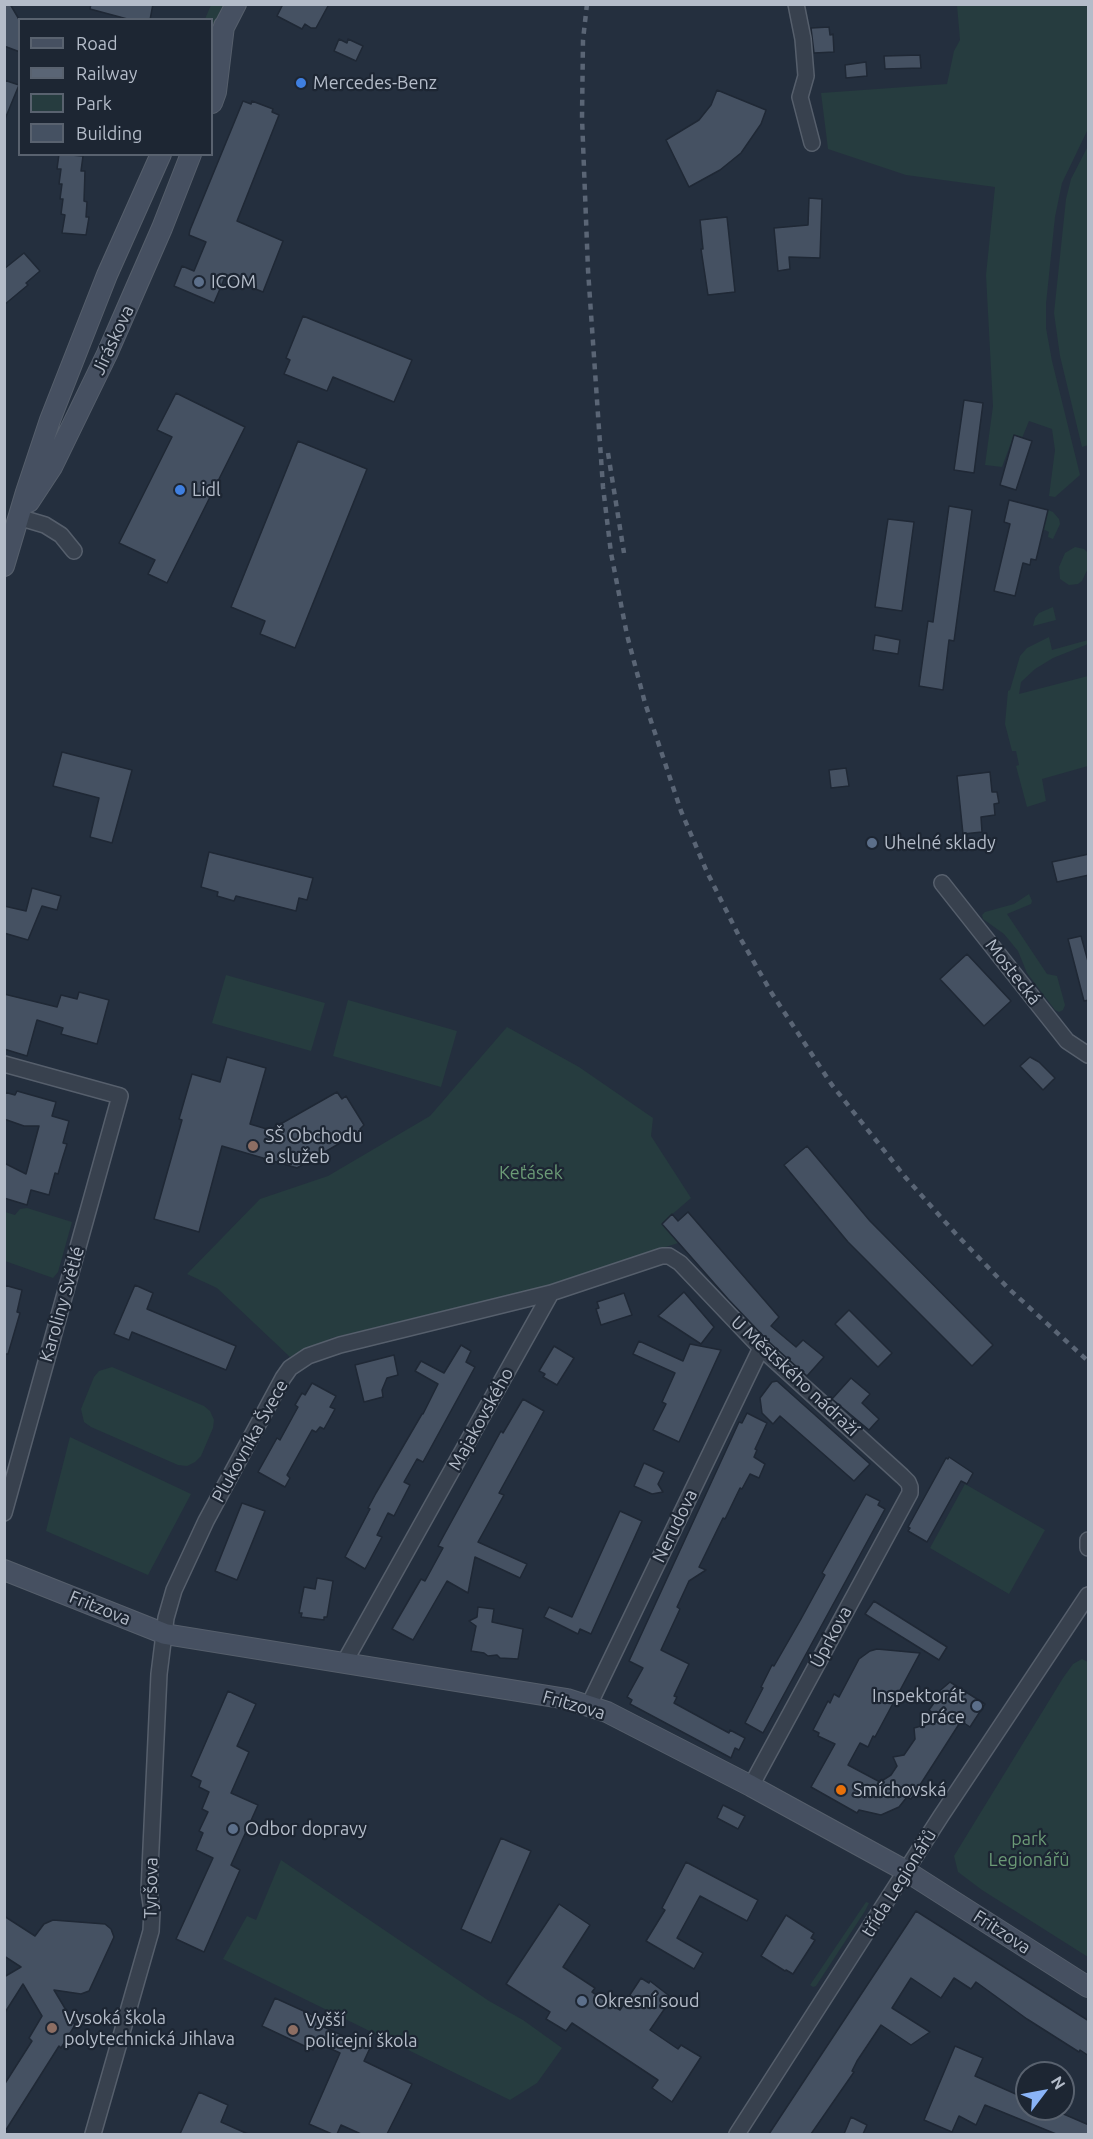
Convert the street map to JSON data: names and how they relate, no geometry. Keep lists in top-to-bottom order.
{
  "streets": {
    "street": [
      "Jiráskova",
      "Mostecká",
      "Karoliny Světlé",
      "U Městského nádraží",
      "Majakovského",
      "Plukovníka Švece",
      "Nerudova",
      "Fritzova",
      "Úprkova",
      "třída Legionářů",
      "Tyršova"
    ]
  },
  "crossings": [
    ["U Městského nádraží", "Majakovského"],
    ["U Městského nádraží", "Plukovníka Švece"],
    ["U Městského nádraží", "Nerudova"],
    ["U Městského nádraží", "Úprkova"],
    ["Majakovského", "Plukovníka Švece"],
    ["Majakovského", "Fritzova"],
    ["Plukovníka Švece", "Fritzova"],
    ["Plukovníka Švece", "Tyršova"],
    ["Nerudova", "Fritzova"],
    ["Fritzova", "Úprkova"],
    ["Fritzova", "třída Legionářů"],
    ["Fritzova", "Tyršova"]
  ],
  "parks": ["Keťásek", "park Legionářů"],
  "places": [
    "Mercedes-Benz",
    "ICOM",
    "Lidl",
    "Uhelné sklady",
    "SŠ Obchodu a služeb",
    "Inspektorát práce",
    "Smíchovská",
    "Odbor dopravy",
    "Okresní soud",
    "Vysoká škola polytechnická Jihlava",
    "Vyšší policejní škola"
  ],
  "legend": [
    "Road",
    "Railway",
    "Park",
    "Building"
  ],
  "north": "top right"
}
